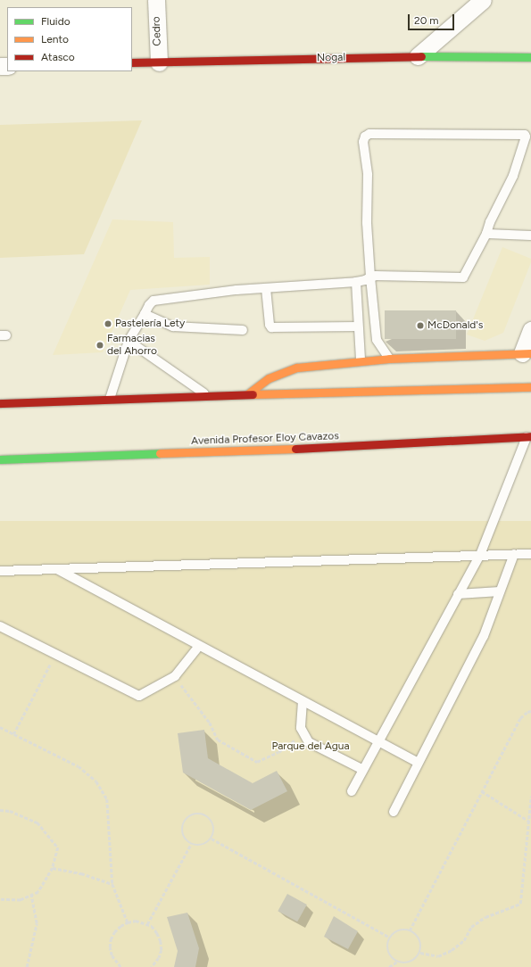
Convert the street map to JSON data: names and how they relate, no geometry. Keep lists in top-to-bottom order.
{
  "streets": {
    "main road": ["Nogal", "Avenida Profesor Eloy Cavazos"],
    "street": ["Cedro"]
  },
  "crossings": [
    ["Cedro", "Nogal"]
  ],
  "parks": ["Parque del Agua"],
  "places": ["Pastelería Lety", "McDonald's", "Farmacias del Ahorro"],
  "legend": ["Fluido", "Lento", "Atasco"],
  "scale_bar": "20 m"
}
